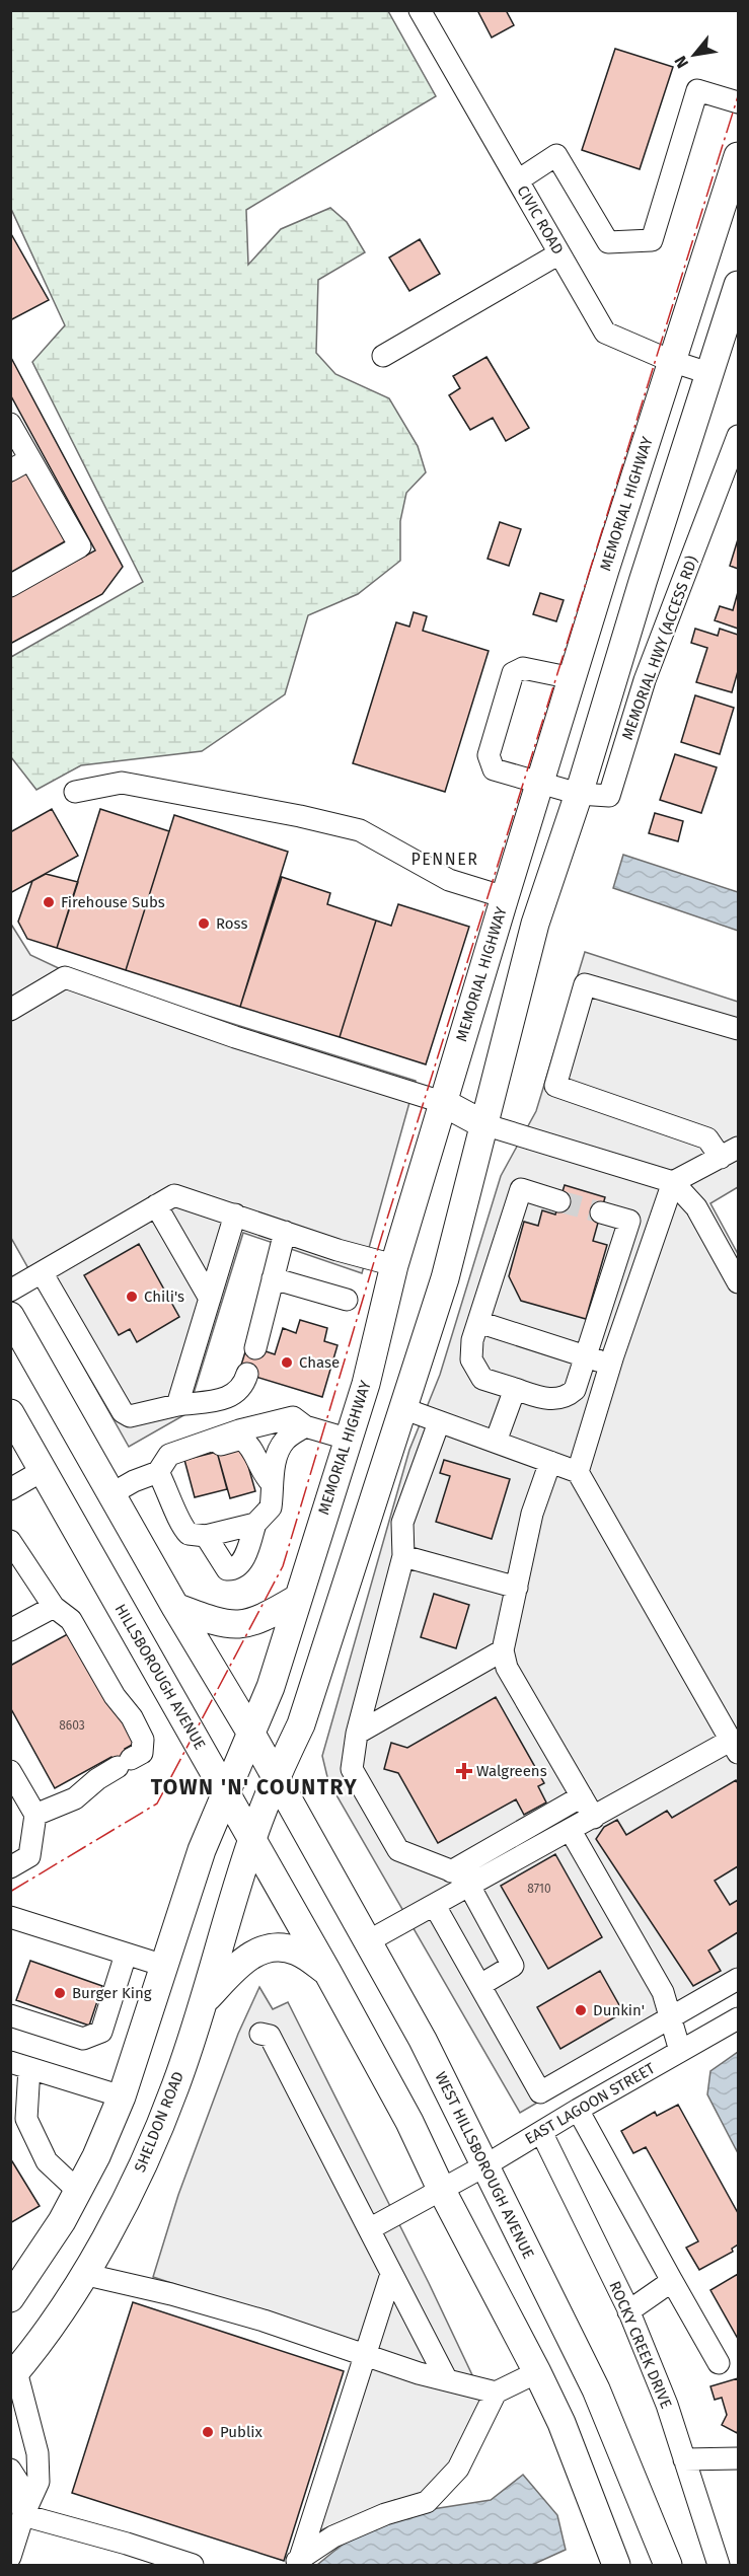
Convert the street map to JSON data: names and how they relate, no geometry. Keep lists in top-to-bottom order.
{
  "streets": {
    "main road": [
      "MEMORIAL HIGHWAY",
      "HILLSBOROUGH AVENUE",
      "SHELDON ROAD",
      "WEST HILLSBOROUGH AVENUE"
    ],
    "street": [
      "CIVIC ROAD",
      "MEMORIAL HWY (ACCESS RD)",
      "EAST LAGOON STREET",
      "ROCKY CREEK DRIVE"
    ]
  },
  "crossings": [
    ["CIVIC ROAD", "MEMORIAL HIGHWAY"],
    ["MEMORIAL HIGHWAY", "MEMORIAL HWY (ACCESS RD)"],
    ["MEMORIAL HIGHWAY", "HILLSBOROUGH AVENUE"],
    ["HILLSBOROUGH AVENUE", "SHELDON ROAD"],
    ["EAST LAGOON STREET", "WEST HILLSBOROUGH AVENUE"],
    ["EAST LAGOON STREET", "ROCKY CREEK DRIVE"]
  ],
  "districts": ["PENNER", "TOWN 'N' COUNTRY"],
  "places": {
    "other": [
      "Firehouse Subs",
      "Ross",
      "Chili's",
      "Chase",
      "Burger King",
      "Dunkin'",
      "Publix"
    ],
    "health": ["Walgreens"]
  },
  "house_numbers": ["8603", "8710"],
  "north": "bottom left"
}
